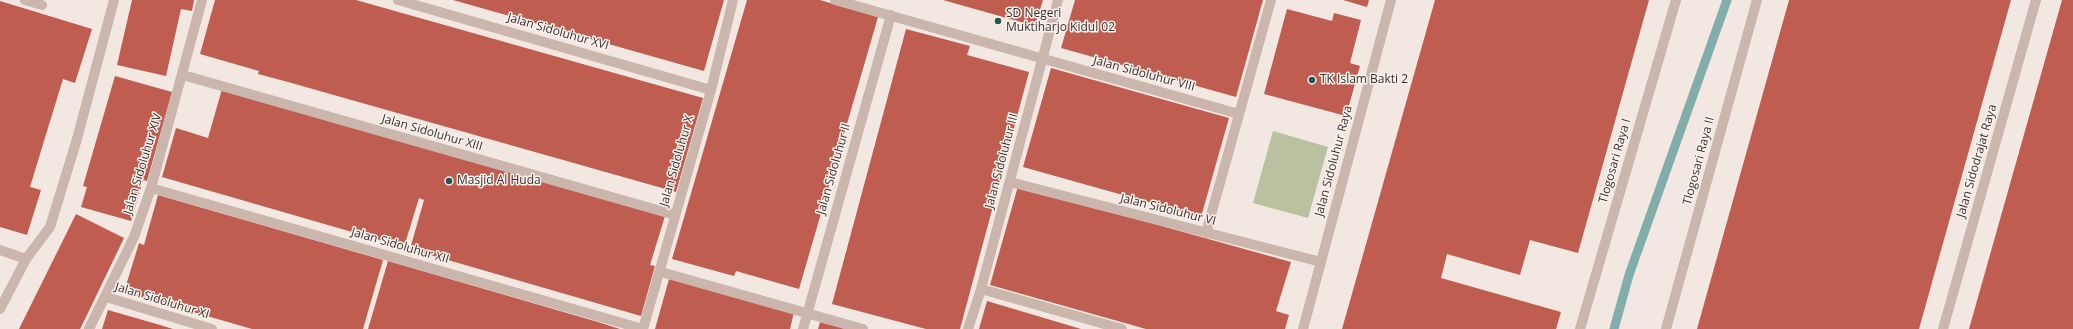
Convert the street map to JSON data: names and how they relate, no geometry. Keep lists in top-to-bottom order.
{
  "streets": {
    "street": [
      "Jalan Sidoluhur XVI",
      "Jalan Sidoluhur VIII",
      "Jalan Sidoluhur XIII",
      "Jalan Sidoluhur X",
      "Jalan Sidoluhur III",
      "Jalan Sidoluhur Raya",
      "Tlogosari Raya I",
      "Tlogosari Raya II",
      "Jalan Sidodrajat Raya",
      "Jalan Sidoluhur XIV",
      "Jalan Sidoluhur II",
      "Jalan Sidoluhur VI",
      "Jalan Sidoluhur XII",
      "Jalan Sidoluhur XI"
    ]
  },
  "crossings": [
    ["Jalan Sidoluhur XVI", "Jalan Sidoluhur X"],
    ["Jalan Sidoluhur VIII", "Jalan Sidoluhur III"],
    ["Jalan Sidoluhur VIII", "Jalan Sidoluhur II"],
    ["Jalan Sidoluhur XIII", "Jalan Sidoluhur X"],
    ["Jalan Sidoluhur XIII", "Jalan Sidoluhur XIV"],
    ["Jalan Sidoluhur X", "Jalan Sidoluhur XII"],
    ["Jalan Sidoluhur III", "Jalan Sidoluhur VI"],
    ["Jalan Sidoluhur Raya", "Jalan Sidoluhur VI"],
    ["Jalan Sidoluhur XIV", "Jalan Sidoluhur XII"],
    ["Jalan Sidoluhur XIV", "Jalan Sidoluhur XI"]
  ],
  "places": ["SD Negeri Muktiharjo Kidul 02", "TK Islam Bakti 2", "Masjid Al Huda"]
}
